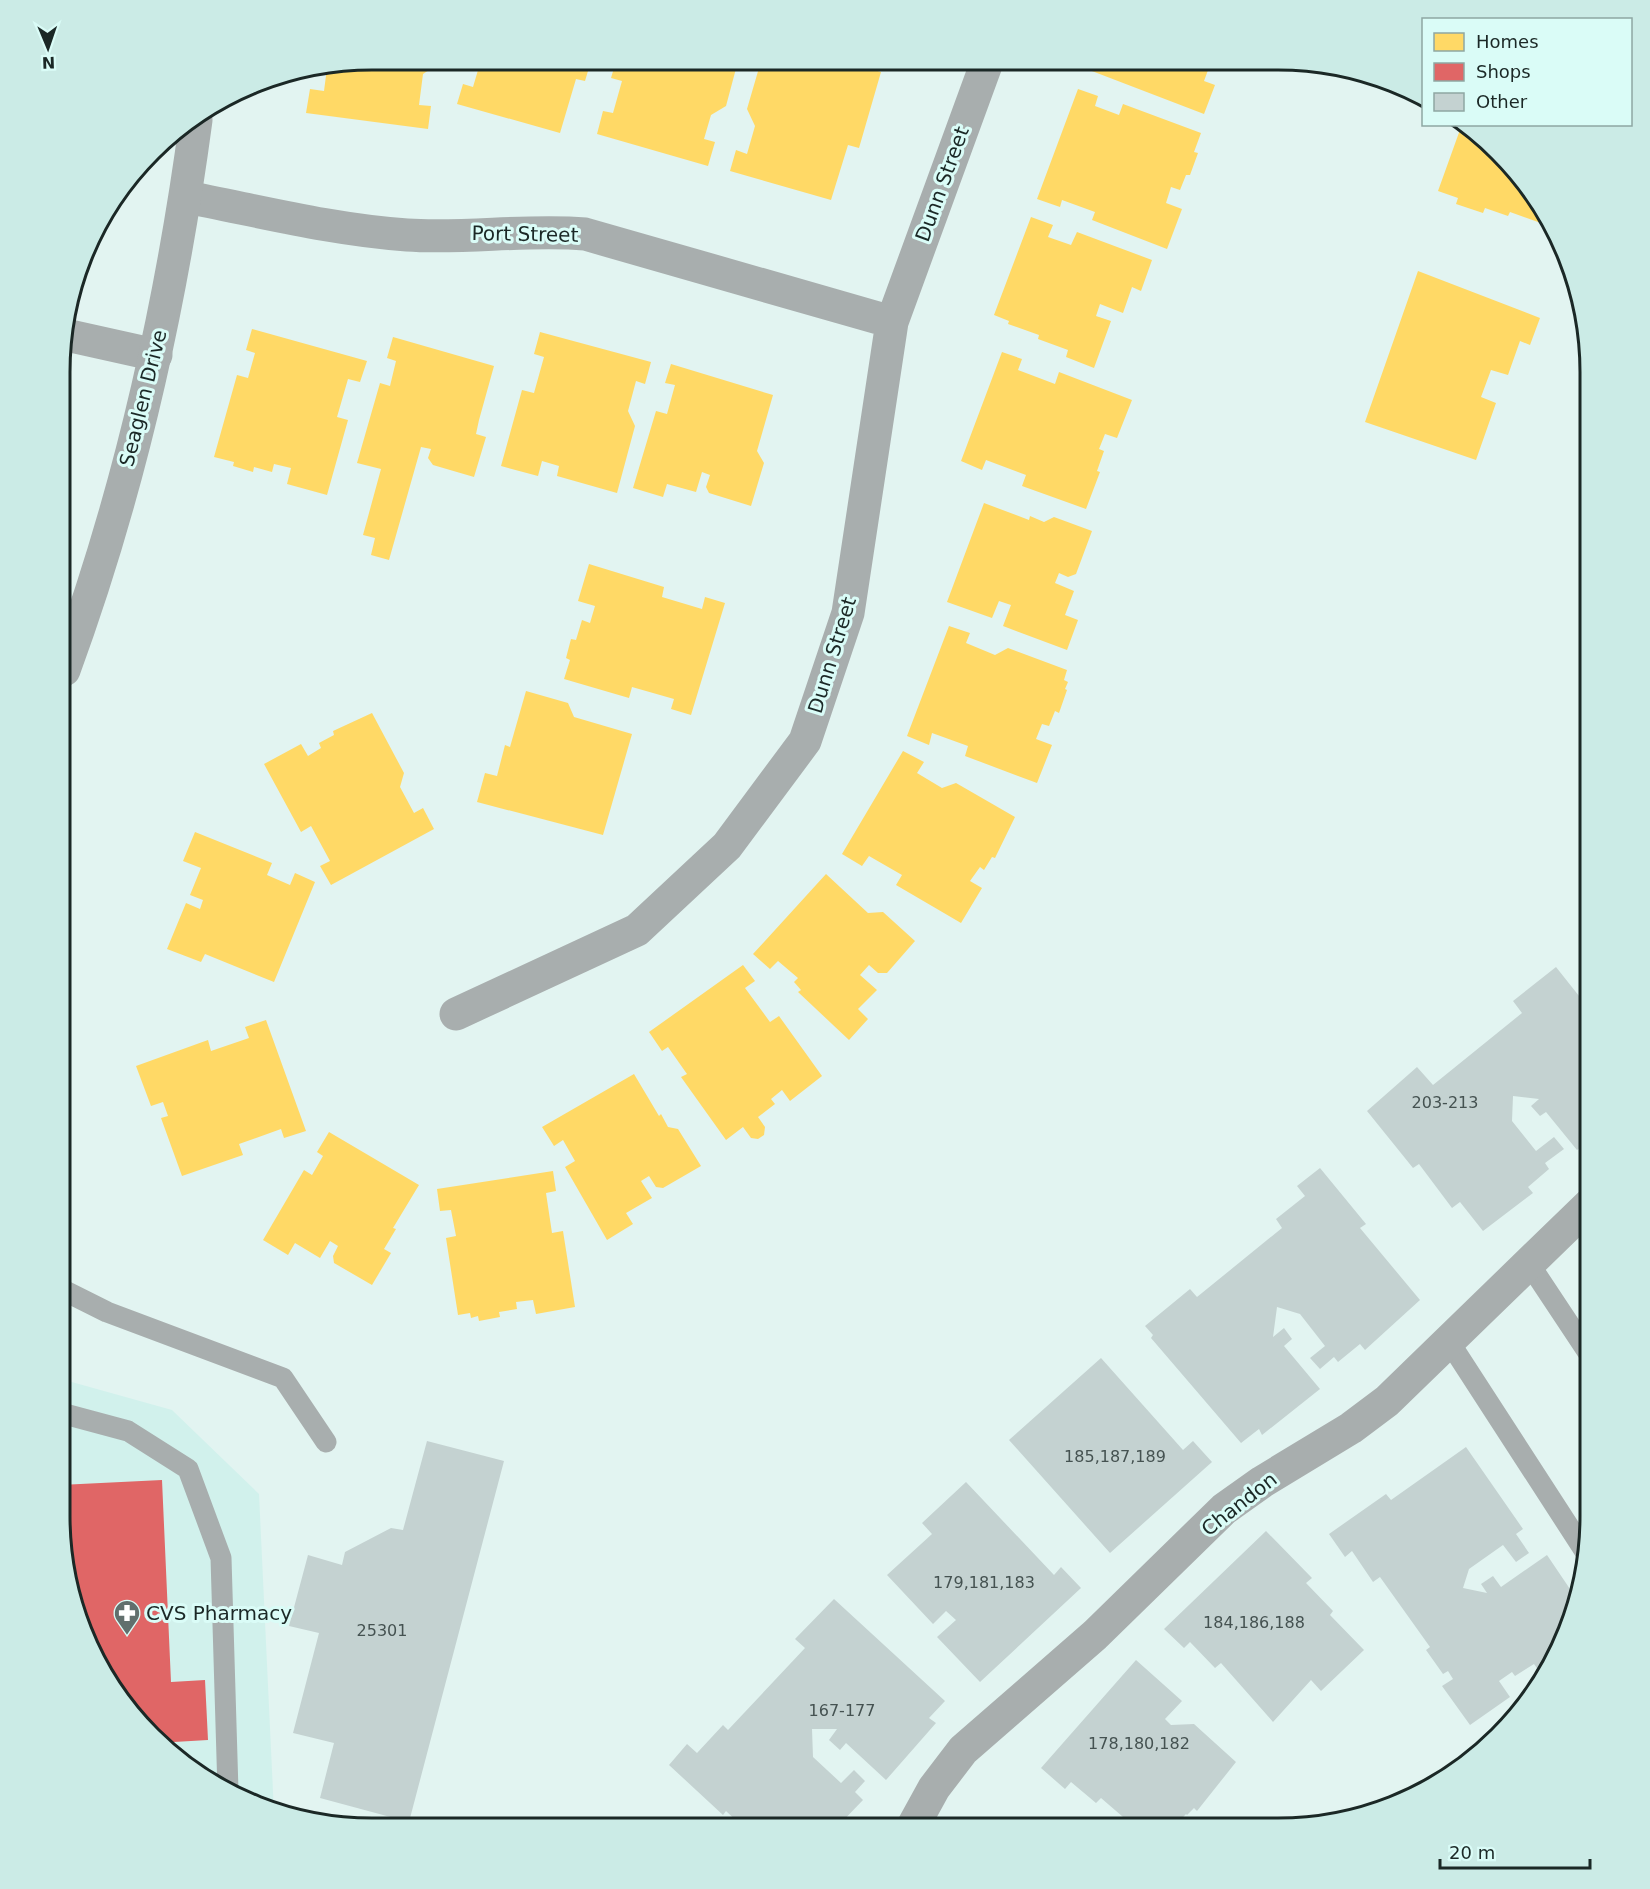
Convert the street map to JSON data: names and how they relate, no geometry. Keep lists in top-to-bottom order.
{
  "streets": {
    "street": [
      "Dunn Street",
      "Port Street",
      "Seaglen Drive",
      "Chandon"
    ]
  },
  "crossings": [
    ["Dunn Street", "Port Street"],
    ["Port Street", "Seaglen Drive"]
  ],
  "places": {
    "pharmacy": ["CVS Pharmacy"]
  },
  "house_numbers": [
    "203-213",
    "185,187,189",
    "179,181,183",
    "184,186,188",
    "25301",
    "167-177",
    "178,180,182"
  ],
  "legend": ["Homes", "Shops", "Other"],
  "scale_bar": "20 m",
  "north": "bottom"
}
